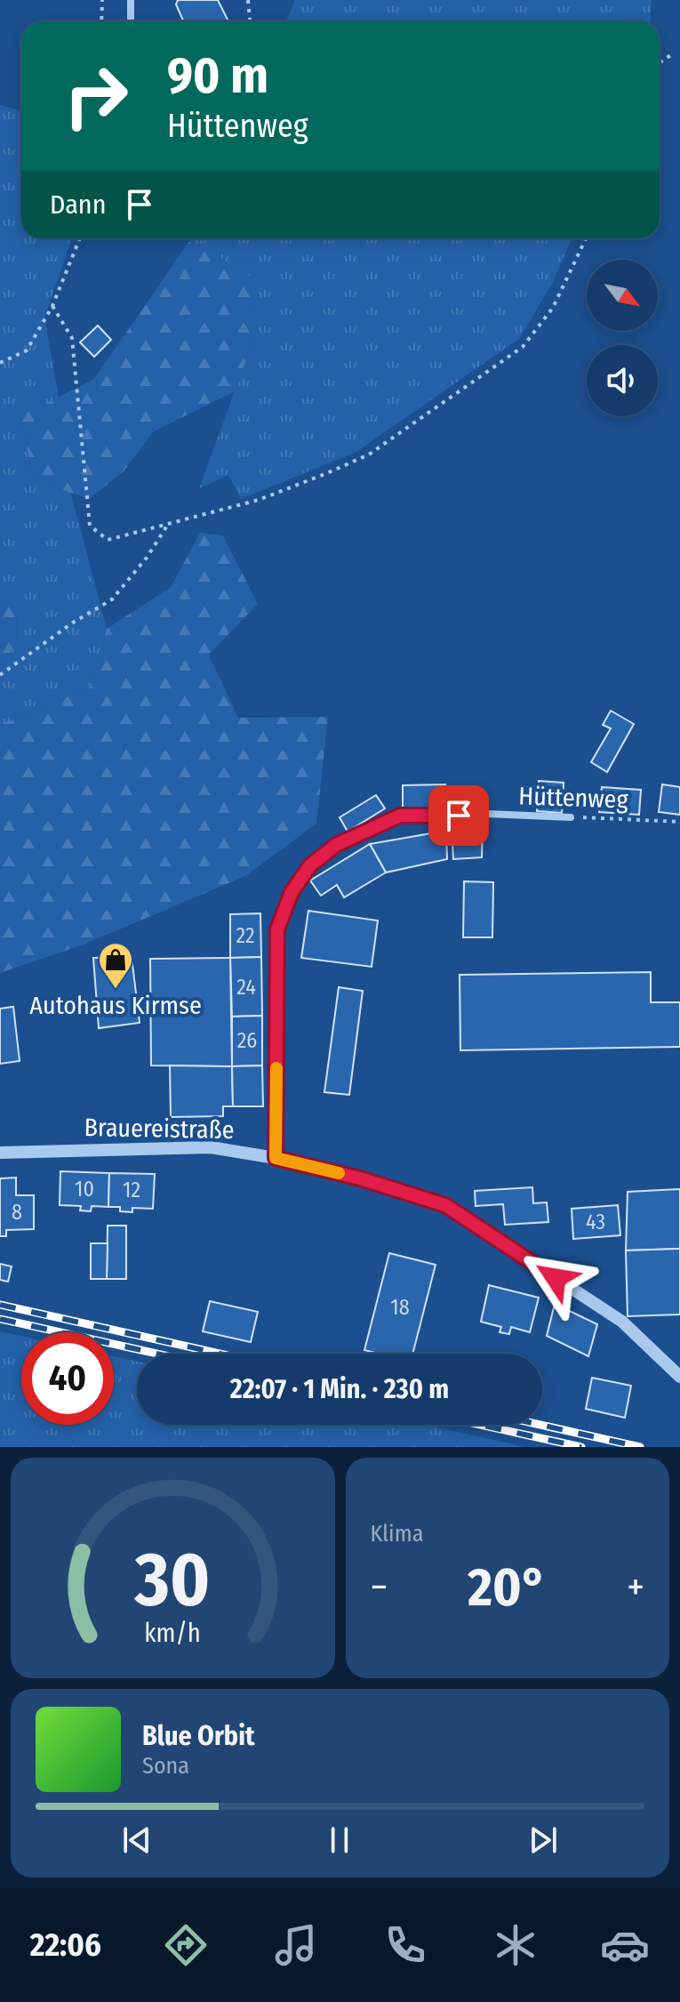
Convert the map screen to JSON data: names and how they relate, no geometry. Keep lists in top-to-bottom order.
{
  "streets": {
    "street": ["Hüttenweg", "Brauereistraße"]
  },
  "crossings": [
    ["Hüttenweg", "Brauereistraße"]
  ],
  "places": {
    "shop": ["Autohaus Kirmse"]
  },
  "house_numbers": [
    "22",
    "24",
    "26",
    "10",
    "12",
    "8",
    "43",
    "18"
  ],
  "north": "bottom right",
  "page": {
    "turn": ["90 m", "Hüttenweg"],
    "then": "Dann",
    "limit": "40",
    "trip": "22:07 · 1 Min. · 230 m",
    "tile": "Klima",
    "heat": ["−", "20°", "+"],
    "song": ["Blue Orbit", "Sona"],
    "tabs": "22:06",
    "gauge": ["30", "km/h"]
  }
}
